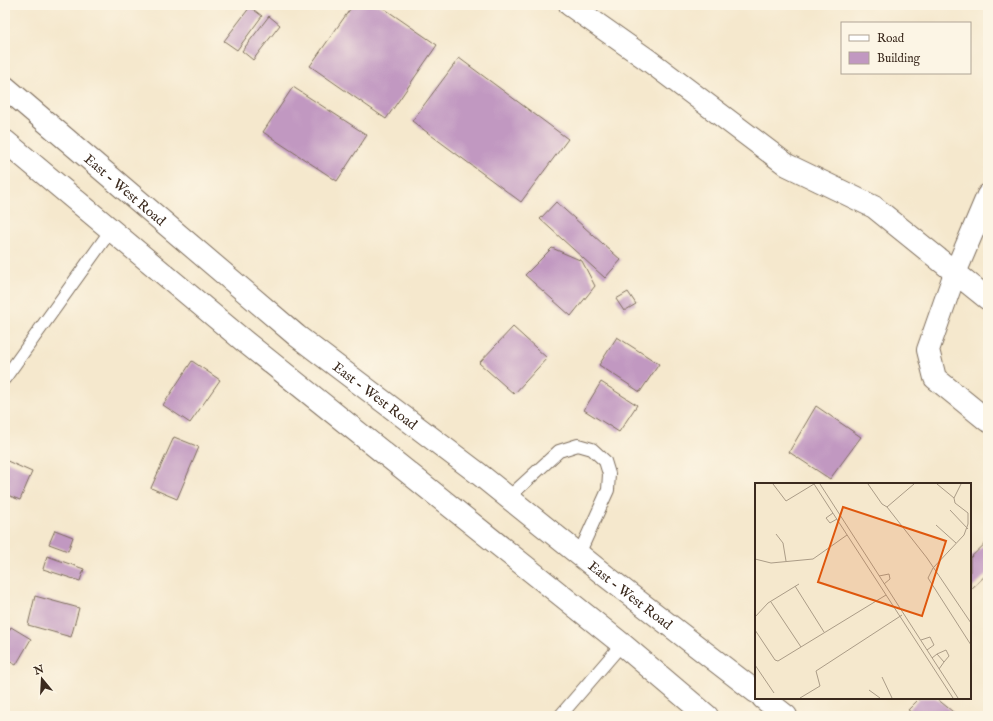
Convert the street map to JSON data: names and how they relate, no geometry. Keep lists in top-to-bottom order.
{
  "streets": {
    "main road": ["East - West Road"]
  },
  "legend": ["Road", "Building"],
  "north": "top"
}
